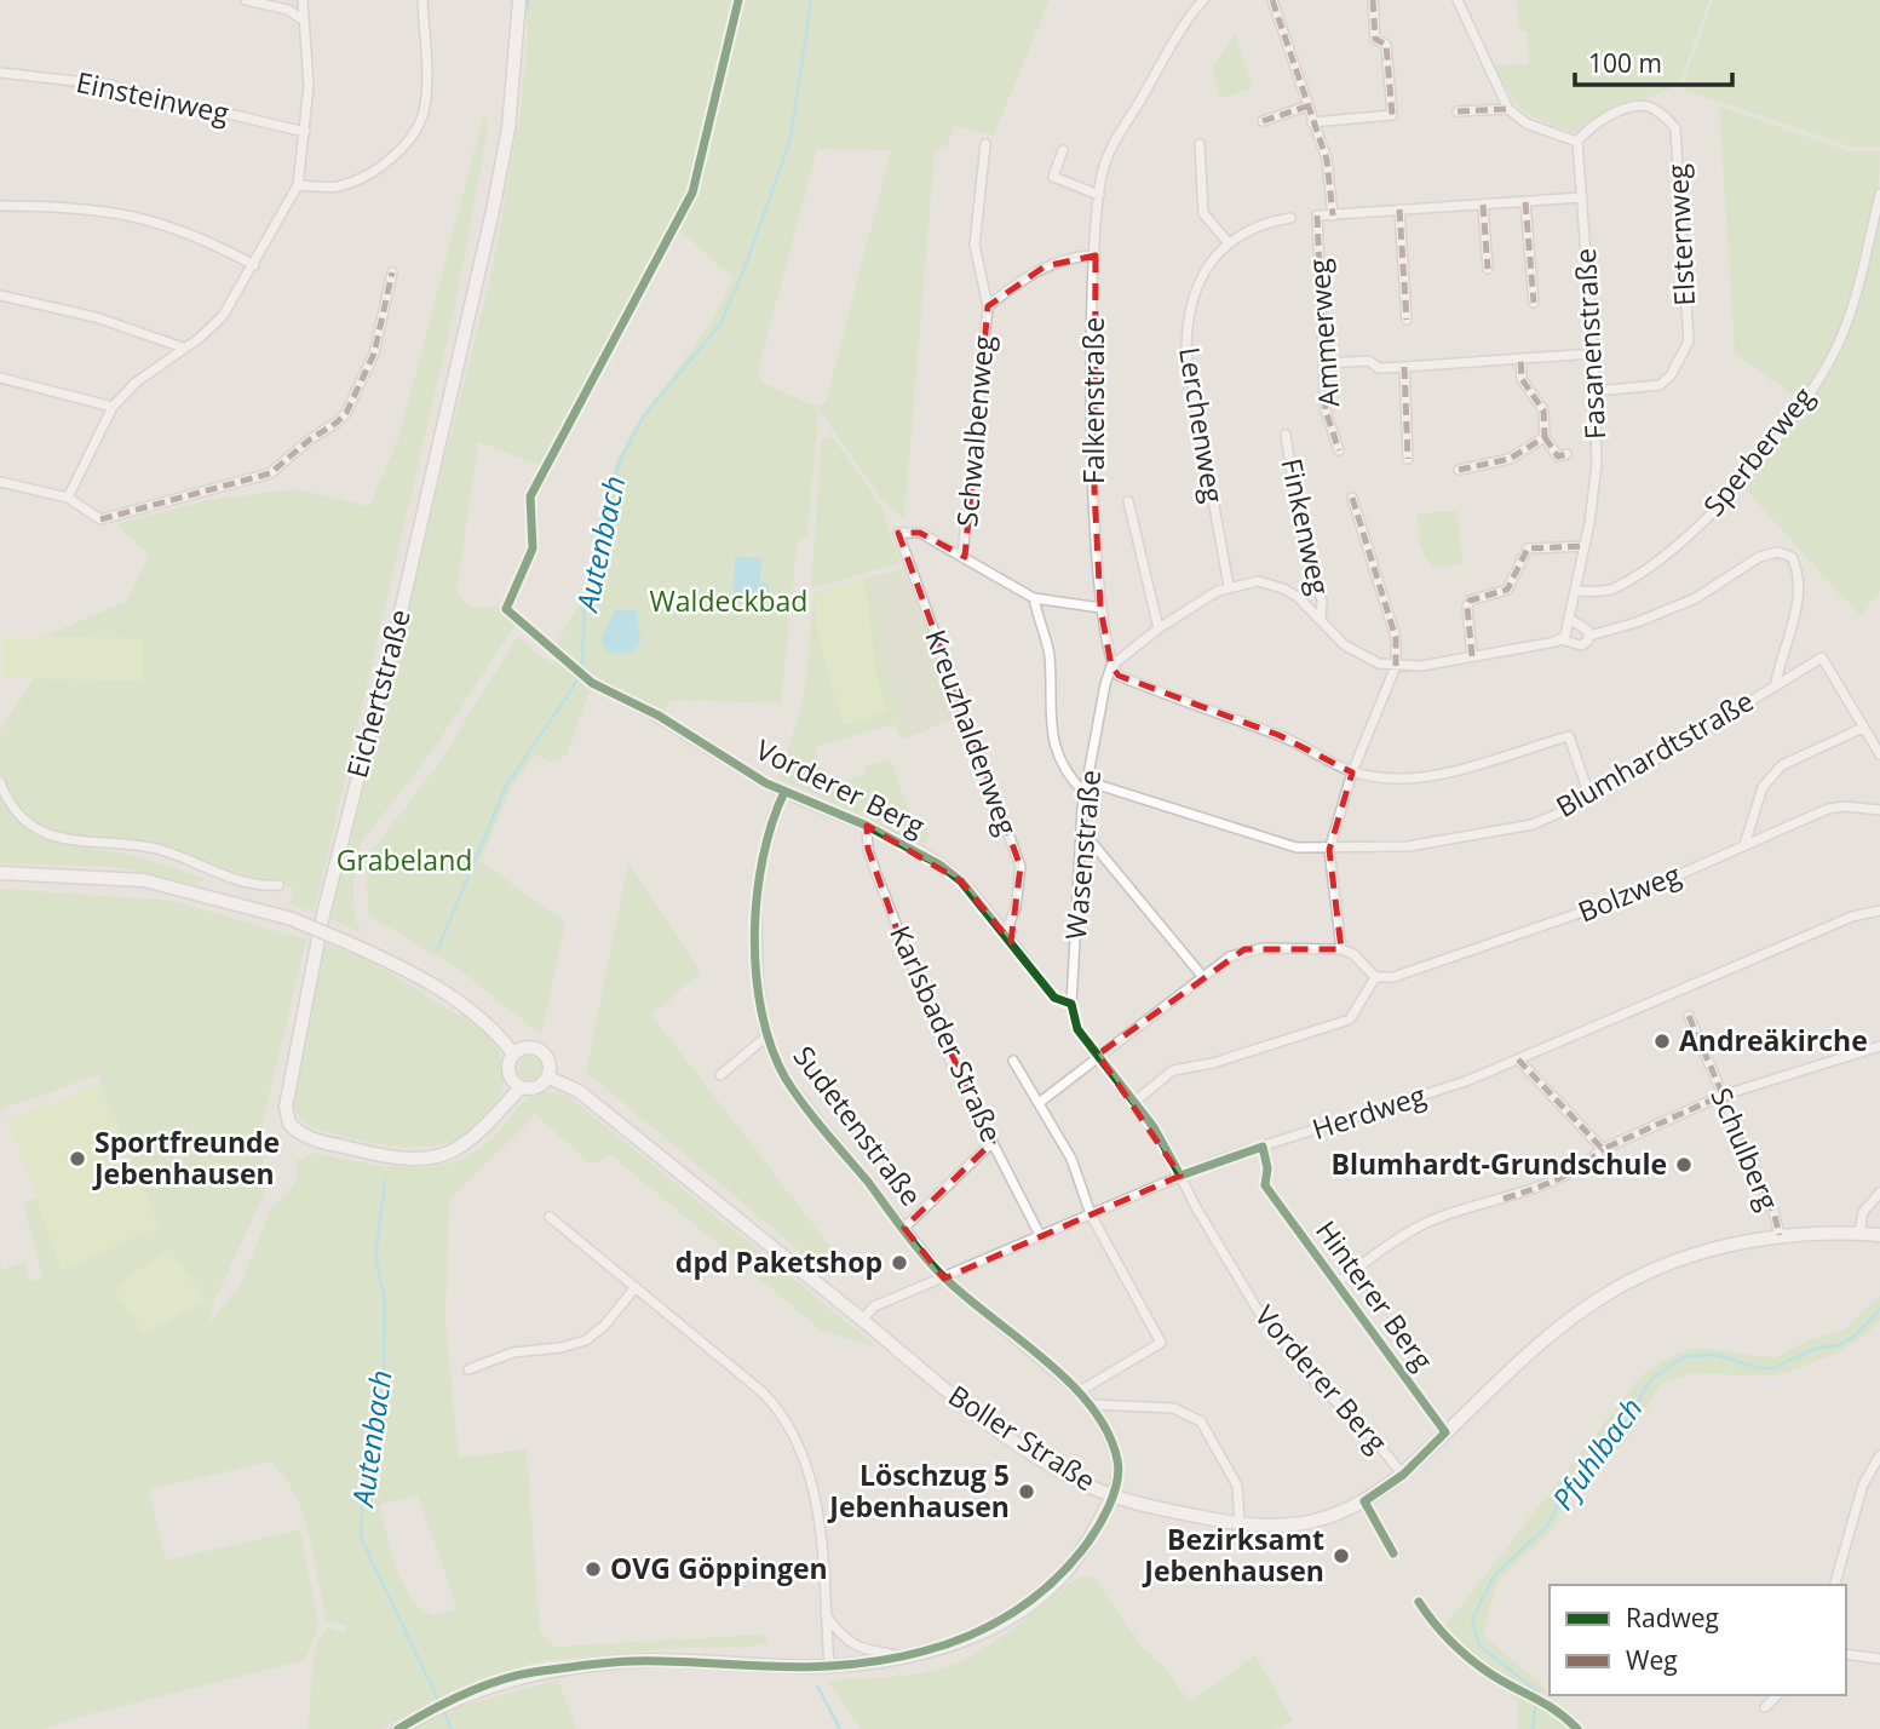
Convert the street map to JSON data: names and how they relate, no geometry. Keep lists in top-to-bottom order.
{
  "streets": {
    "main road": ["Eichertstraße", "Boller Straße"],
    "street": [
      "Einsteinweg",
      "Elsternweg",
      "Ammerweg",
      "Fasanenstraße",
      "Falkenstraße",
      "Lerchenweg",
      "Schwalbenweg",
      "Sperberweg",
      "Finkenweg",
      "Kreuzhaldenweg",
      "Blumhardtstraße",
      "Vorderer Berg",
      "Wasenstraße",
      "Bolzweg",
      "Karlsbader Straße",
      "Herdweg",
      "Sudetenstraße",
      "Schulberg",
      "Hinterer Berg"
    ]
  },
  "crossings": [
    ["Elsternweg", "Fasanenstraße"],
    ["Fasanenstraße", "Sperberweg"],
    ["Falkenstraße", "Schwalbenweg"],
    ["Falkenstraße", "Wasenstraße"],
    ["Schwalbenweg", "Kreuzhaldenweg"],
    ["Eichertstraße", "Boller Straße"],
    ["Kreuzhaldenweg", "Vorderer Berg"],
    ["Blumhardtstraße", "Wasenstraße"],
    ["Vorderer Berg", "Wasenstraße"],
    ["Vorderer Berg", "Karlsbader Straße"],
    ["Vorderer Berg", "Herdweg"],
    ["Vorderer Berg", "Sudetenstraße"],
    ["Vorderer Berg", "Boller Straße"],
    ["Karlsbader Straße", "Herdweg"],
    ["Herdweg", "Sudetenstraße"],
    ["Herdweg", "Boller Straße"],
    ["Schulberg", "Boller Straße"],
    ["Hinterer Berg", "Boller Straße"]
  ],
  "water": ["Autenbach", "Pfuhlbach"],
  "parks": ["Waldeckbad", "Grabeland"],
  "places": [
    "Andreäkirche",
    "Sportfreunde Jebenhausen",
    "Blumhardt-Grundschule",
    "dpd Paketshop",
    "Löschzug 5 Jebenhausen",
    "Bezirksamt Jebenhausen",
    "OVG Göppingen"
  ],
  "legend": ["Radweg", "Weg"],
  "scale_bar": "100 m"
}
